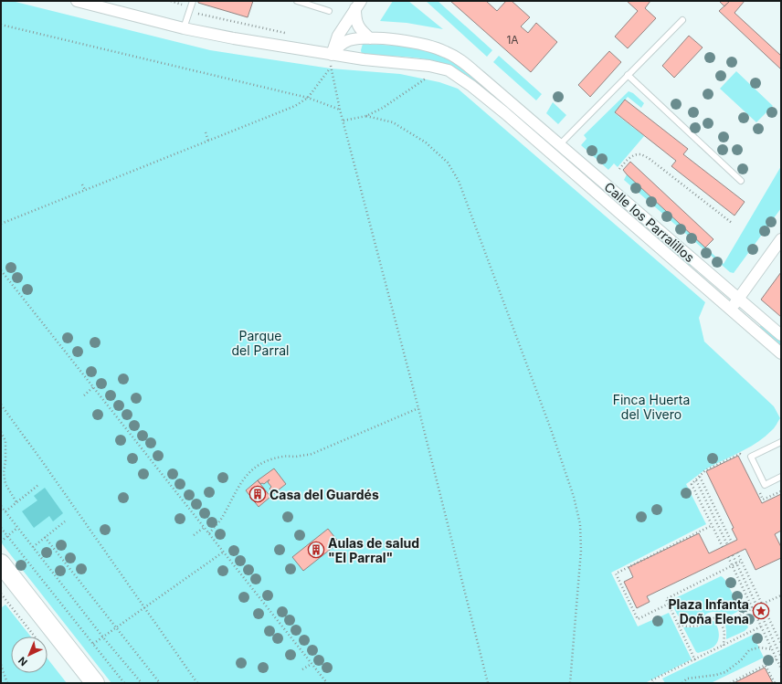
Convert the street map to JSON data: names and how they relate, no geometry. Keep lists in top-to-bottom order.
{
  "streets": {
    "street": ["Calle los Parralillos"]
  },
  "parks": ["Parque del Parral", "Finca Huerta del Vivero"],
  "places": {
    "building": ["Casa del Guardés", "Aulas de salud \"El Parral\""],
    "place": ["Plaza Infanta Doña Elena"]
  },
  "house_numbers": ["1A"],
  "north": "bottom left"
}
